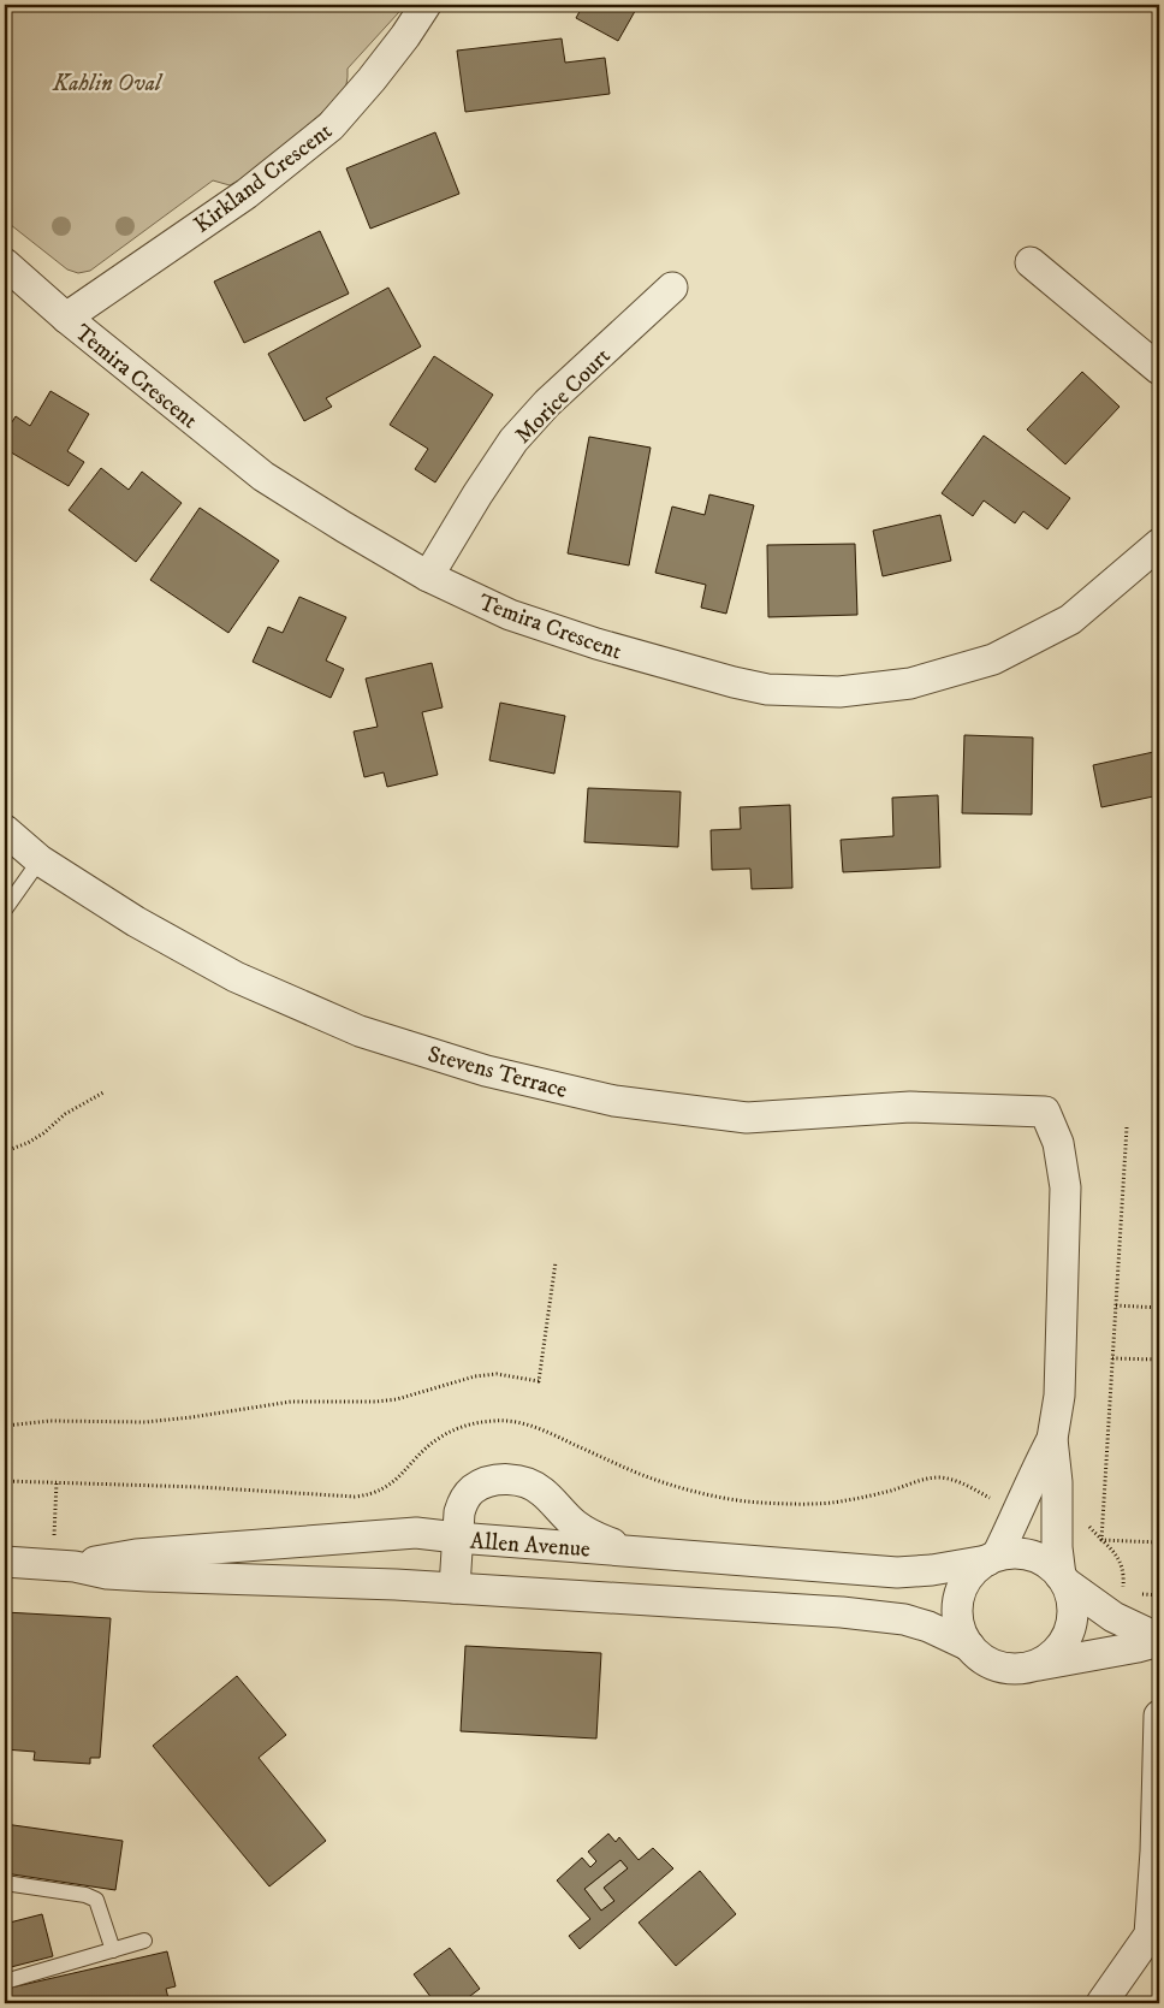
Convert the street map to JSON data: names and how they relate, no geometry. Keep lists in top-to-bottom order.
{
  "streets": {
    "street": [
      "Kirkland Crescent",
      "Temira Crescent",
      "Morice Court",
      "Stevens Terrace",
      "Allen Avenue"
    ]
  },
  "crossings": [
    ["Kirkland Crescent", "Temira Crescent"],
    ["Temira Crescent", "Morice Court"]
  ],
  "parks": ["Kahlin Oval"]
}
